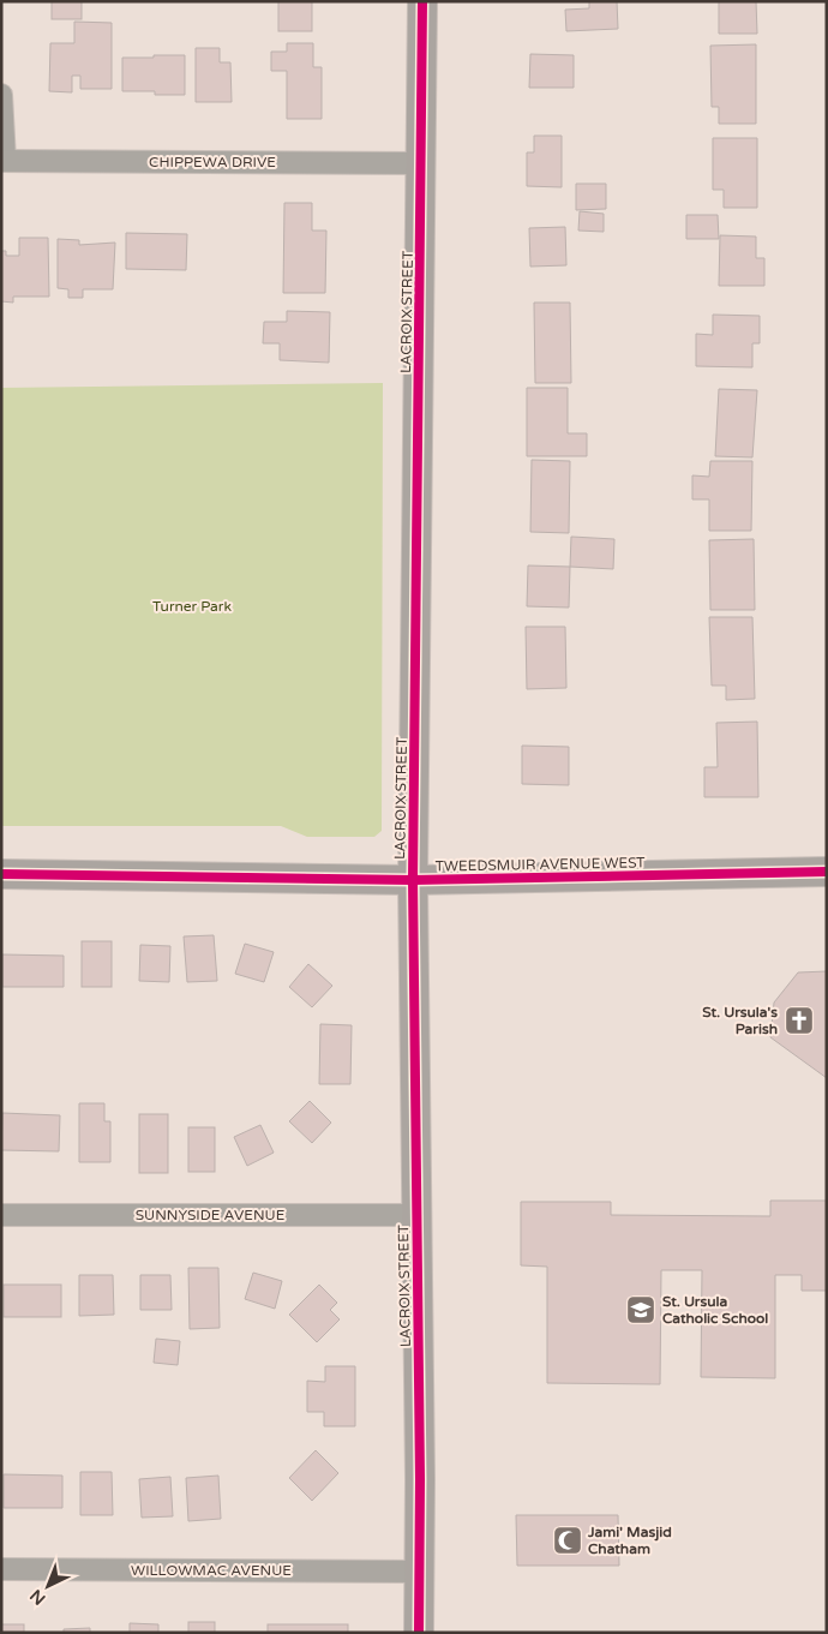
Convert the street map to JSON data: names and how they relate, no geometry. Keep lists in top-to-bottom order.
{
  "streets": {
    "street": [
      "CHIPPEWA DRIVE",
      "LACROIX STREET",
      "TWEEDSMUIR AVENUE WEST",
      "SUNNYSIDE AVENUE",
      "WILLOWMAC AVENUE"
    ]
  },
  "crossings": [
    ["CHIPPEWA DRIVE", "LACROIX STREET"],
    ["LACROIX STREET", "TWEEDSMUIR AVENUE WEST"],
    ["LACROIX STREET", "SUNNYSIDE AVENUE"],
    ["LACROIX STREET", "WILLOWMAC AVENUE"]
  ],
  "parks": ["Turner Park"],
  "places": {
    "church": ["St. Ursula's Parish"],
    "school or university": ["St. Ursula Catholic School"],
    "mosque": ["Jami' Masjid Chatham"]
  },
  "north": "bottom left"
}
